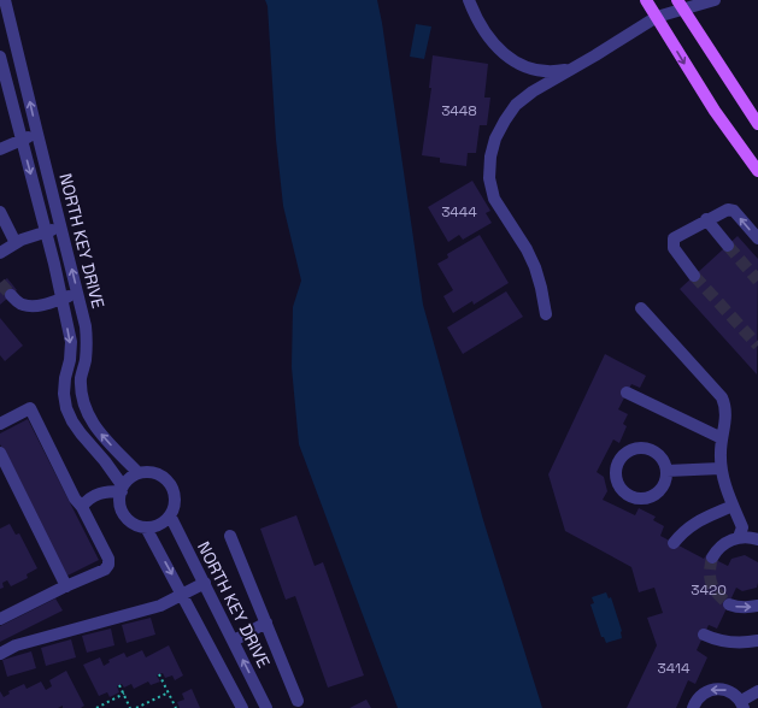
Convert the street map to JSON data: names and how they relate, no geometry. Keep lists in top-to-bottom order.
{
  "streets": {
    "street": ["NORTH KEY DRIVE"]
  },
  "house_numbers": [
    "3448",
    "3444",
    "3420",
    "3414"
  ]
}
